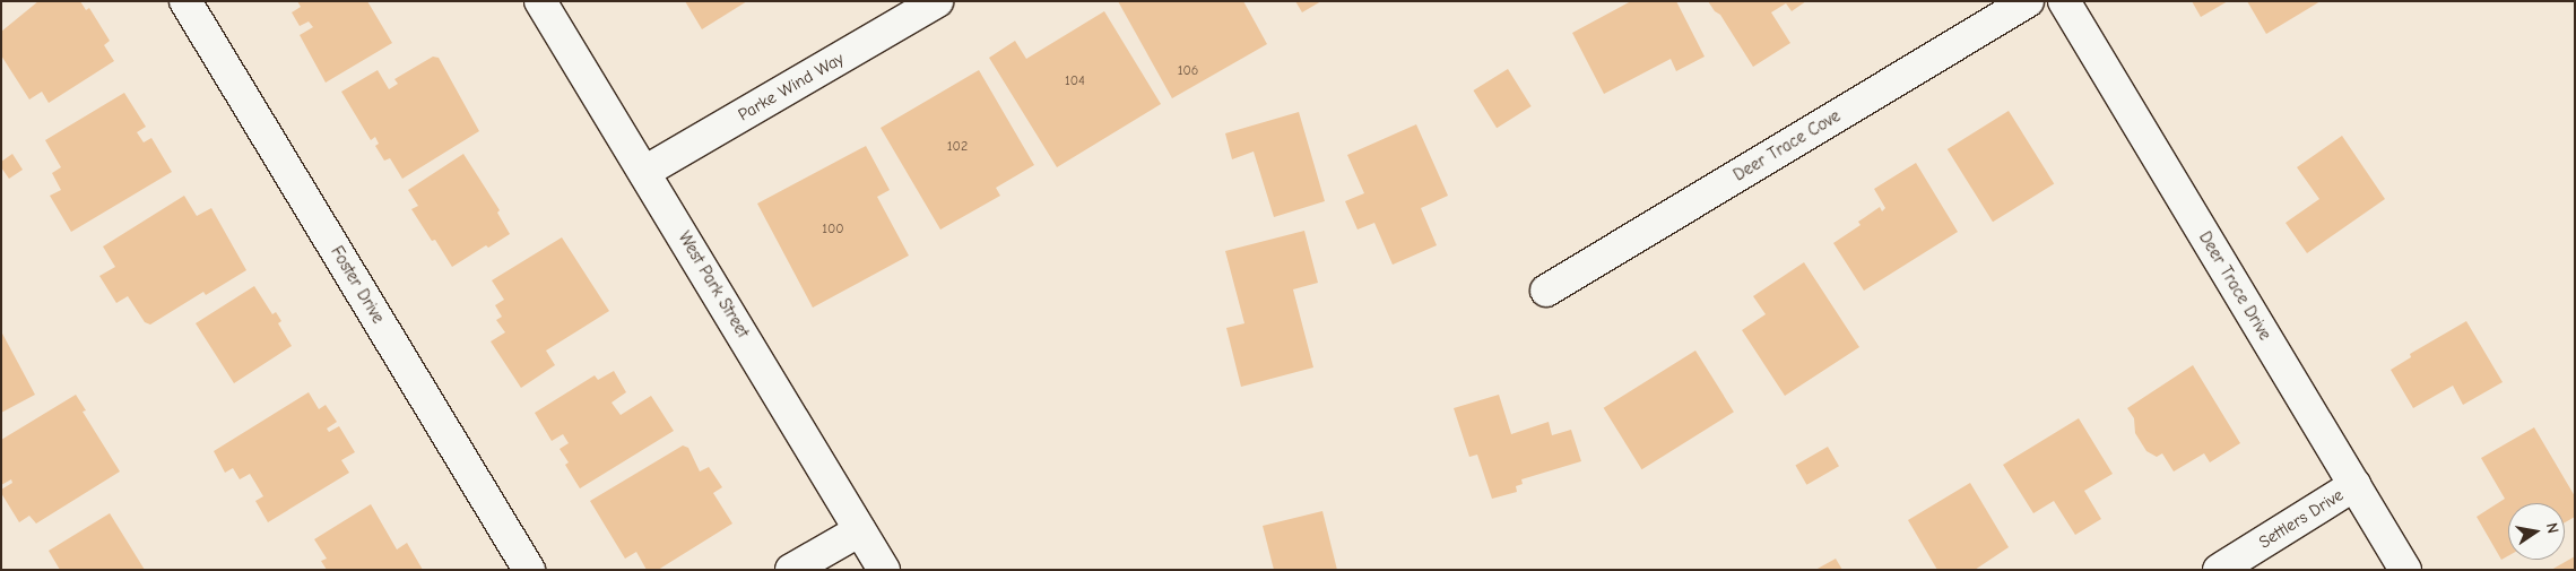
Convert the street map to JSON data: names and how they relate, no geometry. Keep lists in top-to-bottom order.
{
  "streets": {
    "street": [
      "Parke Wind Way",
      "Deer Trace Cove",
      "Foster Drive",
      "West Park Street",
      "Deer Trace Drive",
      "Settlers Drive"
    ]
  },
  "crossings": [
    ["Parke Wind Way", "West Park Street"],
    ["Deer Trace Drive", "Settlers Drive"]
  ],
  "house_numbers": [
    "106",
    "104",
    "102",
    "100"
  ],
  "north": "right"
}
